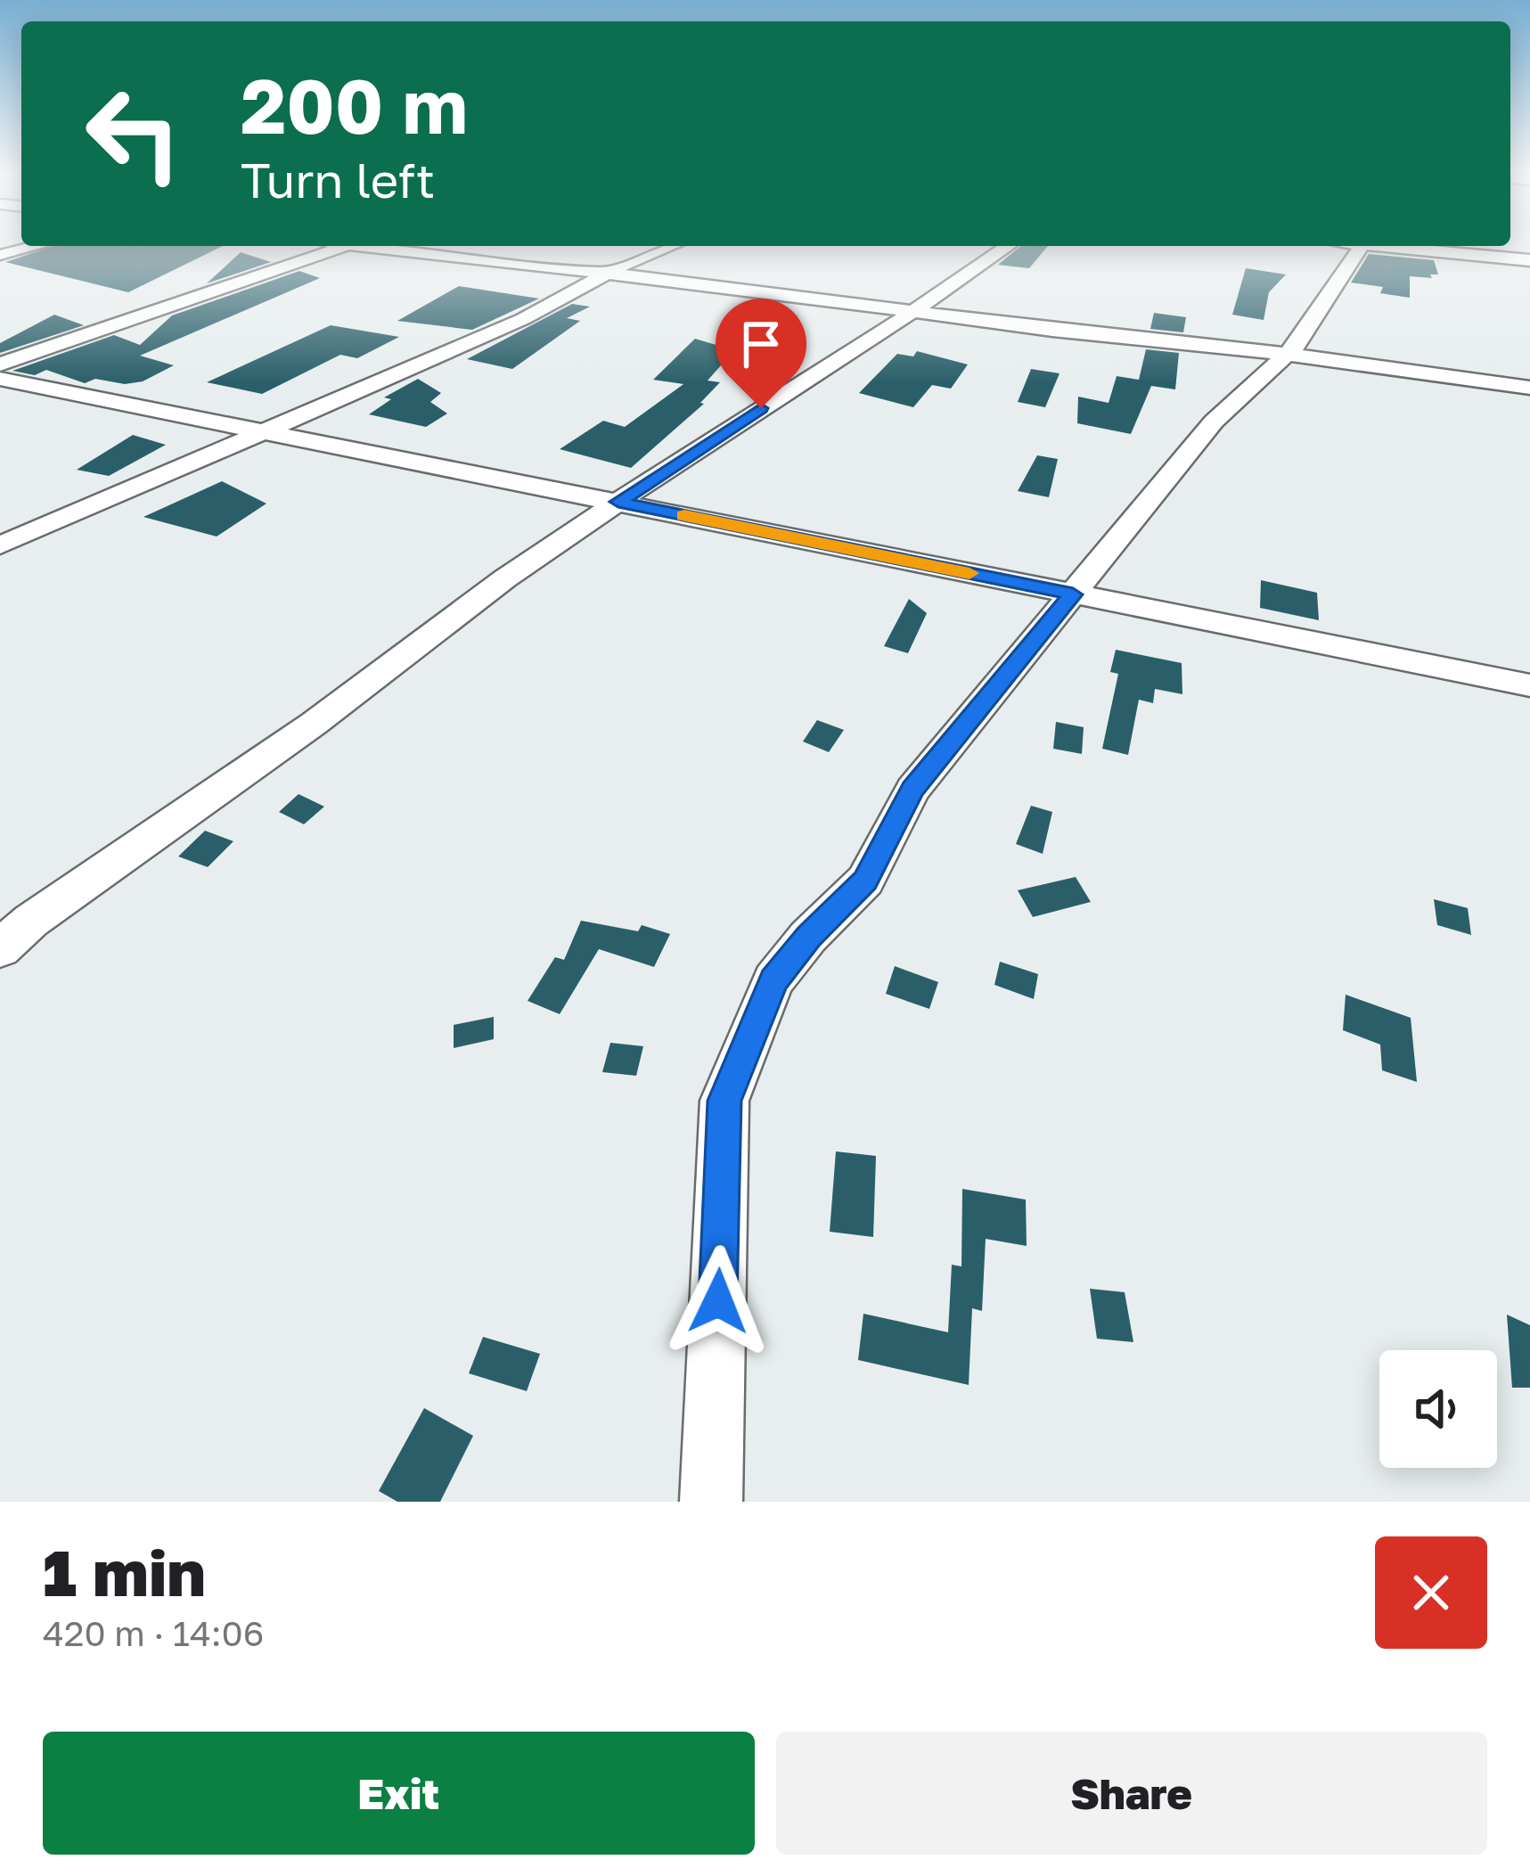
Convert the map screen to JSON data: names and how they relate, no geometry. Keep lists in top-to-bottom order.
{
  "page": {
    "turn": ["200 m", "Turn left"],
    "heading": ["1 min", "420 m · 14:06"],
    "buttons": ["Exit", "Share"]
  }
}
